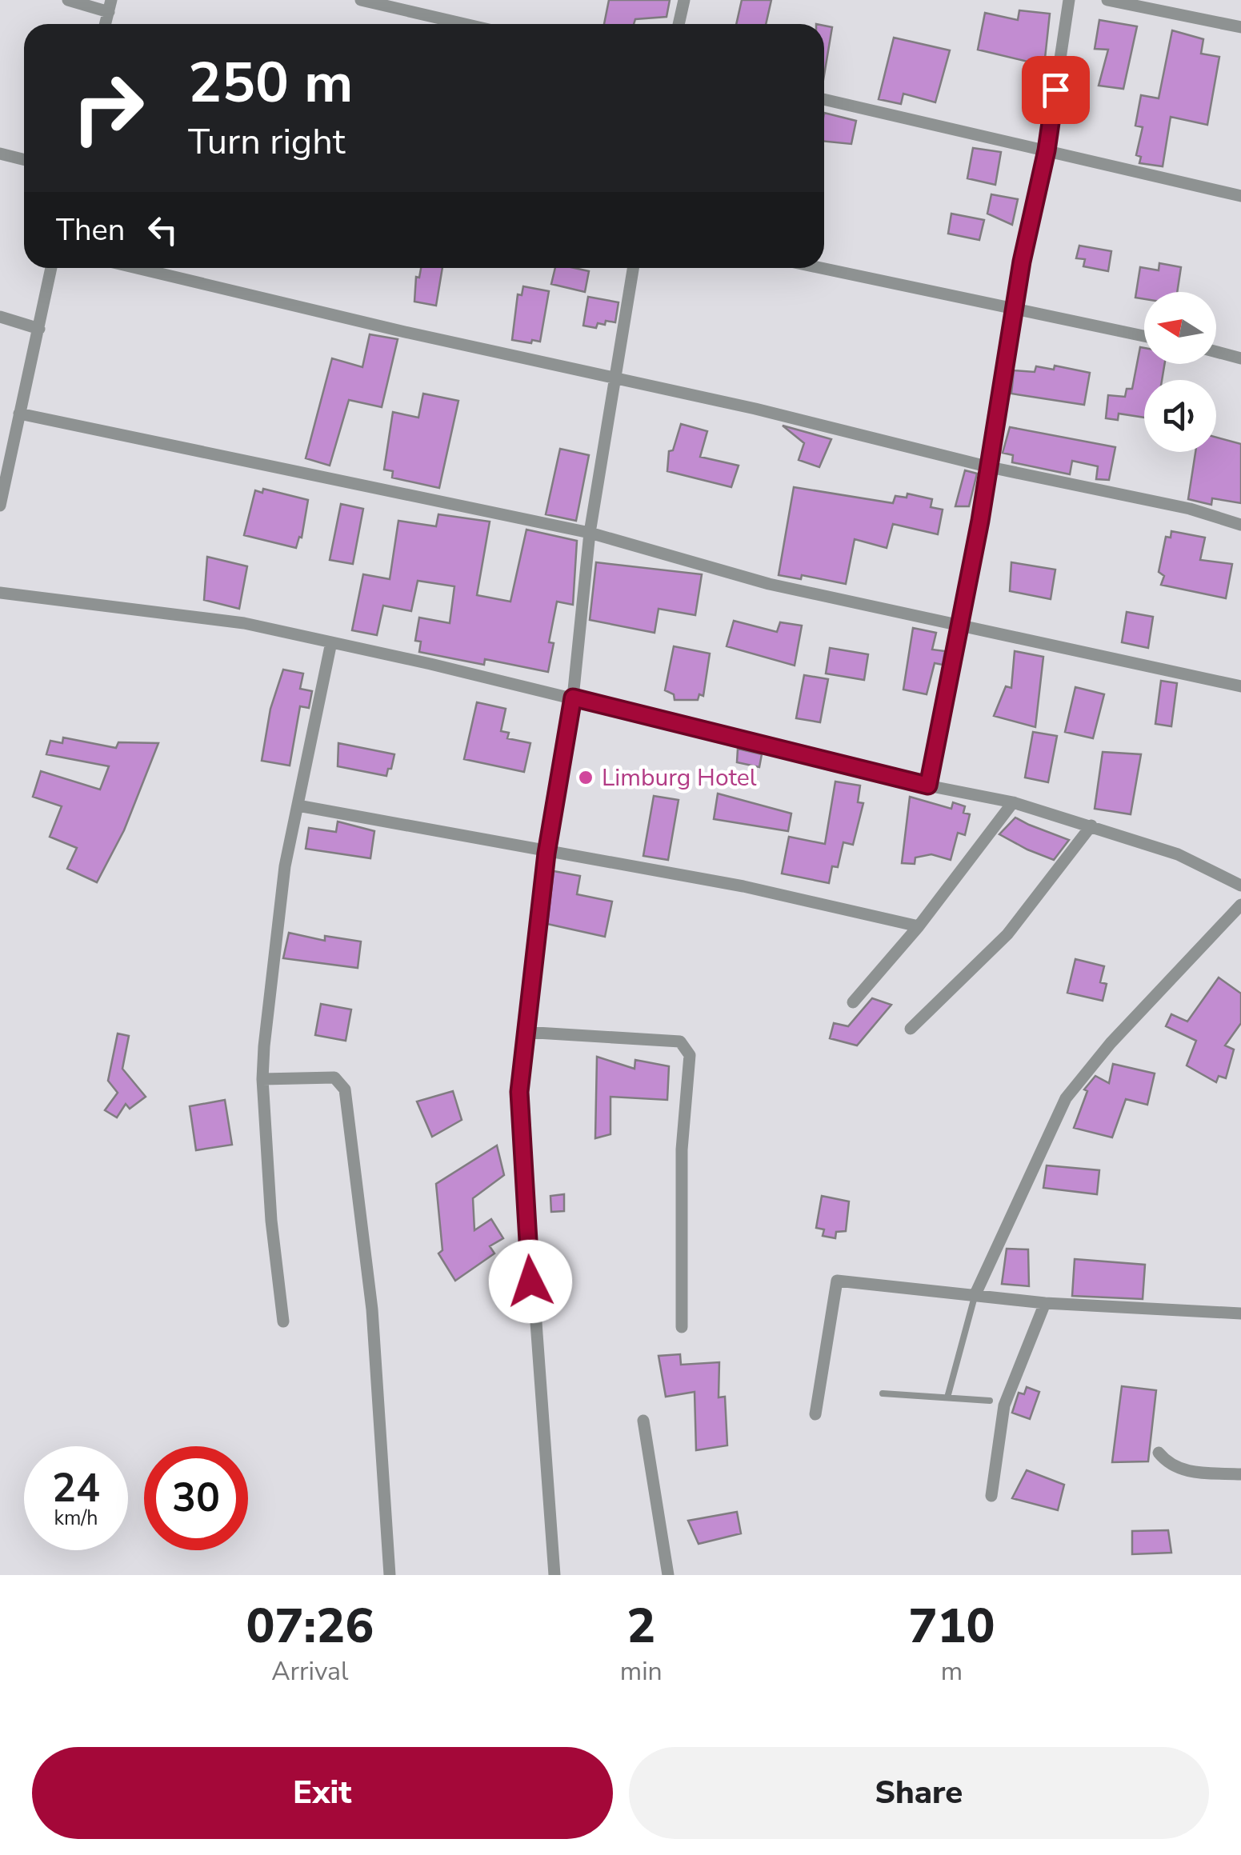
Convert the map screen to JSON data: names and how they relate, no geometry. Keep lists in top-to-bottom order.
{
  "places": ["Limburg Hotel"],
  "north": "left",
  "page": {
    "turn": ["250 m", "Turn right"],
    "then": "Then",
    "speed": "24 km/h",
    "limit": "30",
    "eta": [
      "07:26",
      "Arrival",
      "2",
      "min",
      "710",
      "m"
    ],
    "buttons": ["Exit", "Share"]
  }
}
